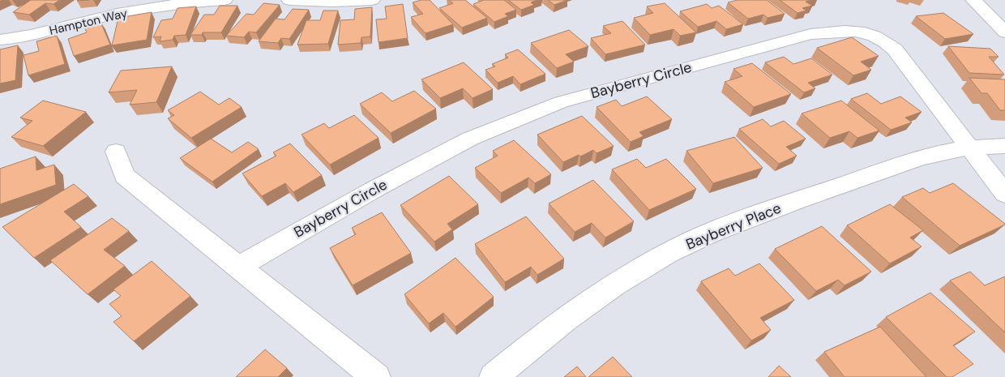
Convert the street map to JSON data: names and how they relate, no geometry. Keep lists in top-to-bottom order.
{
  "streets": {
    "street": ["Hampton Way", "Bayberry Circle", "Bayberry Place"]
  },
  "crossings": [
    ["Bayberry Circle", "Bayberry Place"]
  ]
}
